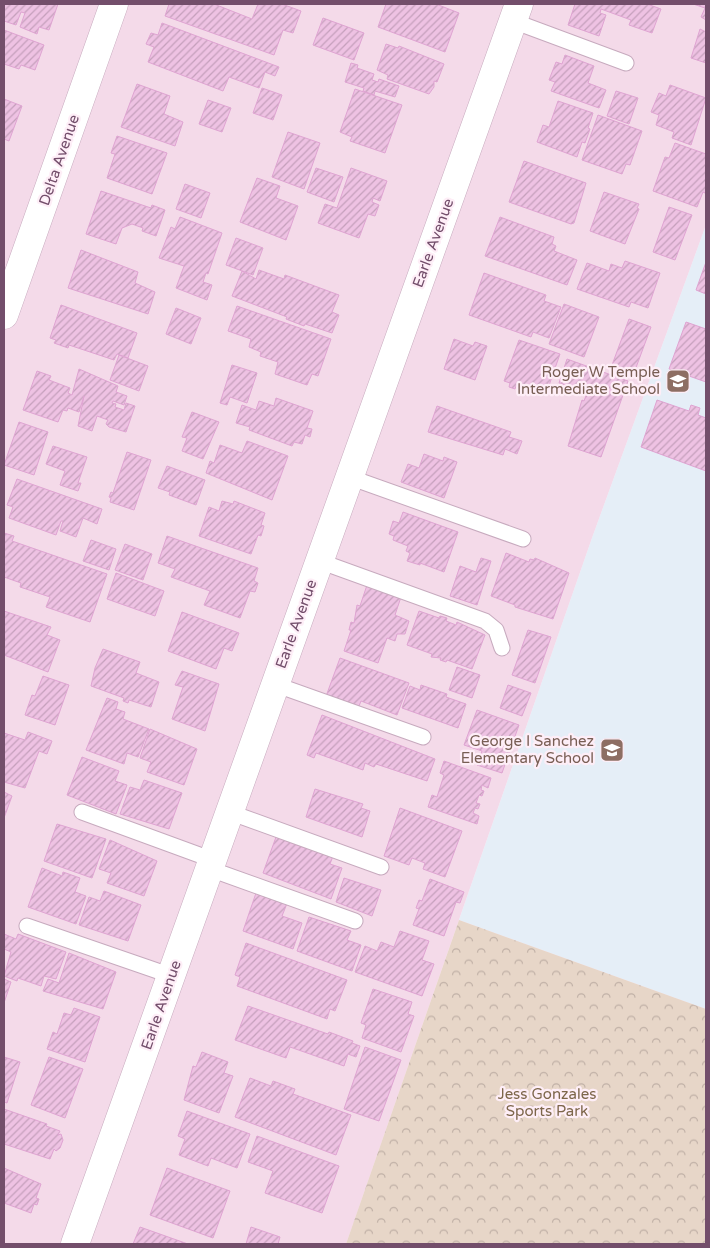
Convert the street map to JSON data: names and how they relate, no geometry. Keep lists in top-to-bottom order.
{
  "streets": {
    "street": ["Delta Avenue", "Earle Avenue"]
  },
  "parks": ["Jess Gonzales Sports Park"],
  "places": {
    "school or university": ["Roger W Temple Intermediate School", "George I Sanchez Elementary School"]
  }
}
